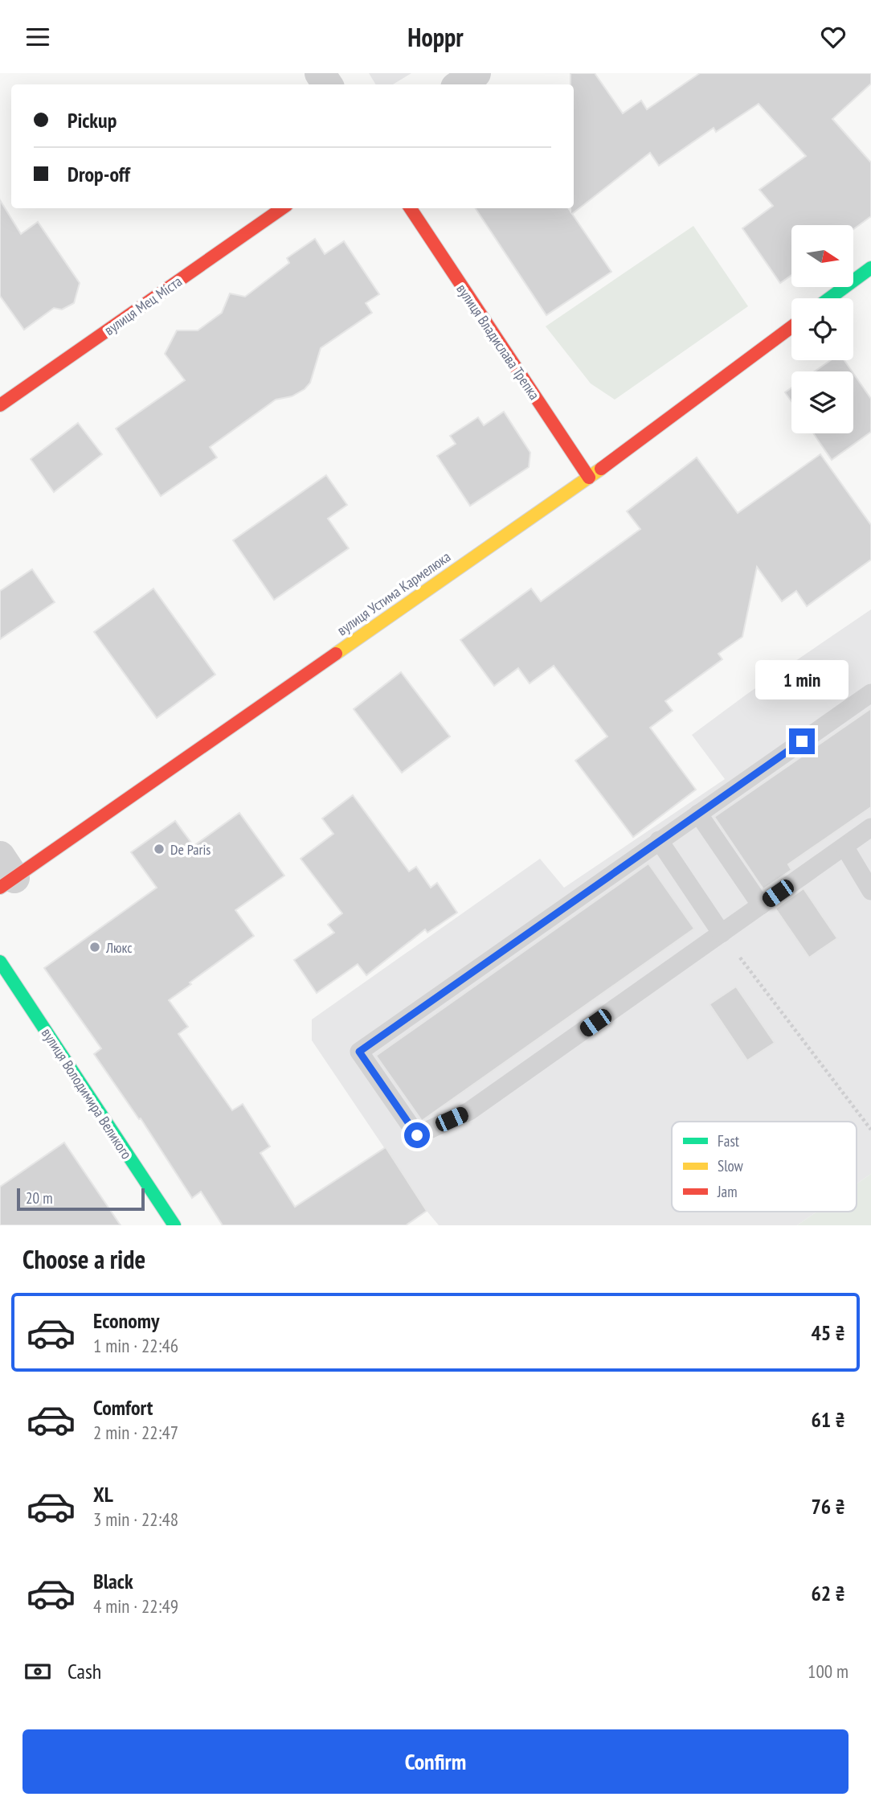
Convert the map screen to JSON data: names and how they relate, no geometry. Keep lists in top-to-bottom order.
{
  "streets": {
    "street": [
      "вулиця Мец Міста",
      "вулиця Владислава Трепка",
      "вулиця Устима Кармелюка",
      "вулиця Володимира Великого"
    ]
  },
  "crossings": [
    ["вулиця Владислава Трепка", "вулиця Устима Кармелюка"]
  ],
  "places": ["De Paris", "Люкс"],
  "legend": ["Fast", "Slow", "Jam"],
  "scale_bar": "20 m",
  "north": "right",
  "page": {
    "header": "Hoppr",
    "banner": ["Pickup", "Drop-off"],
    "bubble": "1 min",
    "scale": "20 m",
    "heading": "Choose a ride",
    "list": [
      {
        "name": "Economy",
        "note": "1 min · 22:46",
        "value": "45 ₴"
      },
      {
        "name": "Comfort",
        "note": "2 min · 22:47",
        "value": "61 ₴"
      },
      {
        "name": "XL",
        "note": "3 min · 22:48",
        "value": "76 ₴"
      },
      {
        "name": "Black",
        "note": "4 min · 22:49",
        "value": "62 ₴"
      }
    ],
    "pay": ["Cash", "100 m"],
    "buttons": "Confirm"
  }
}
